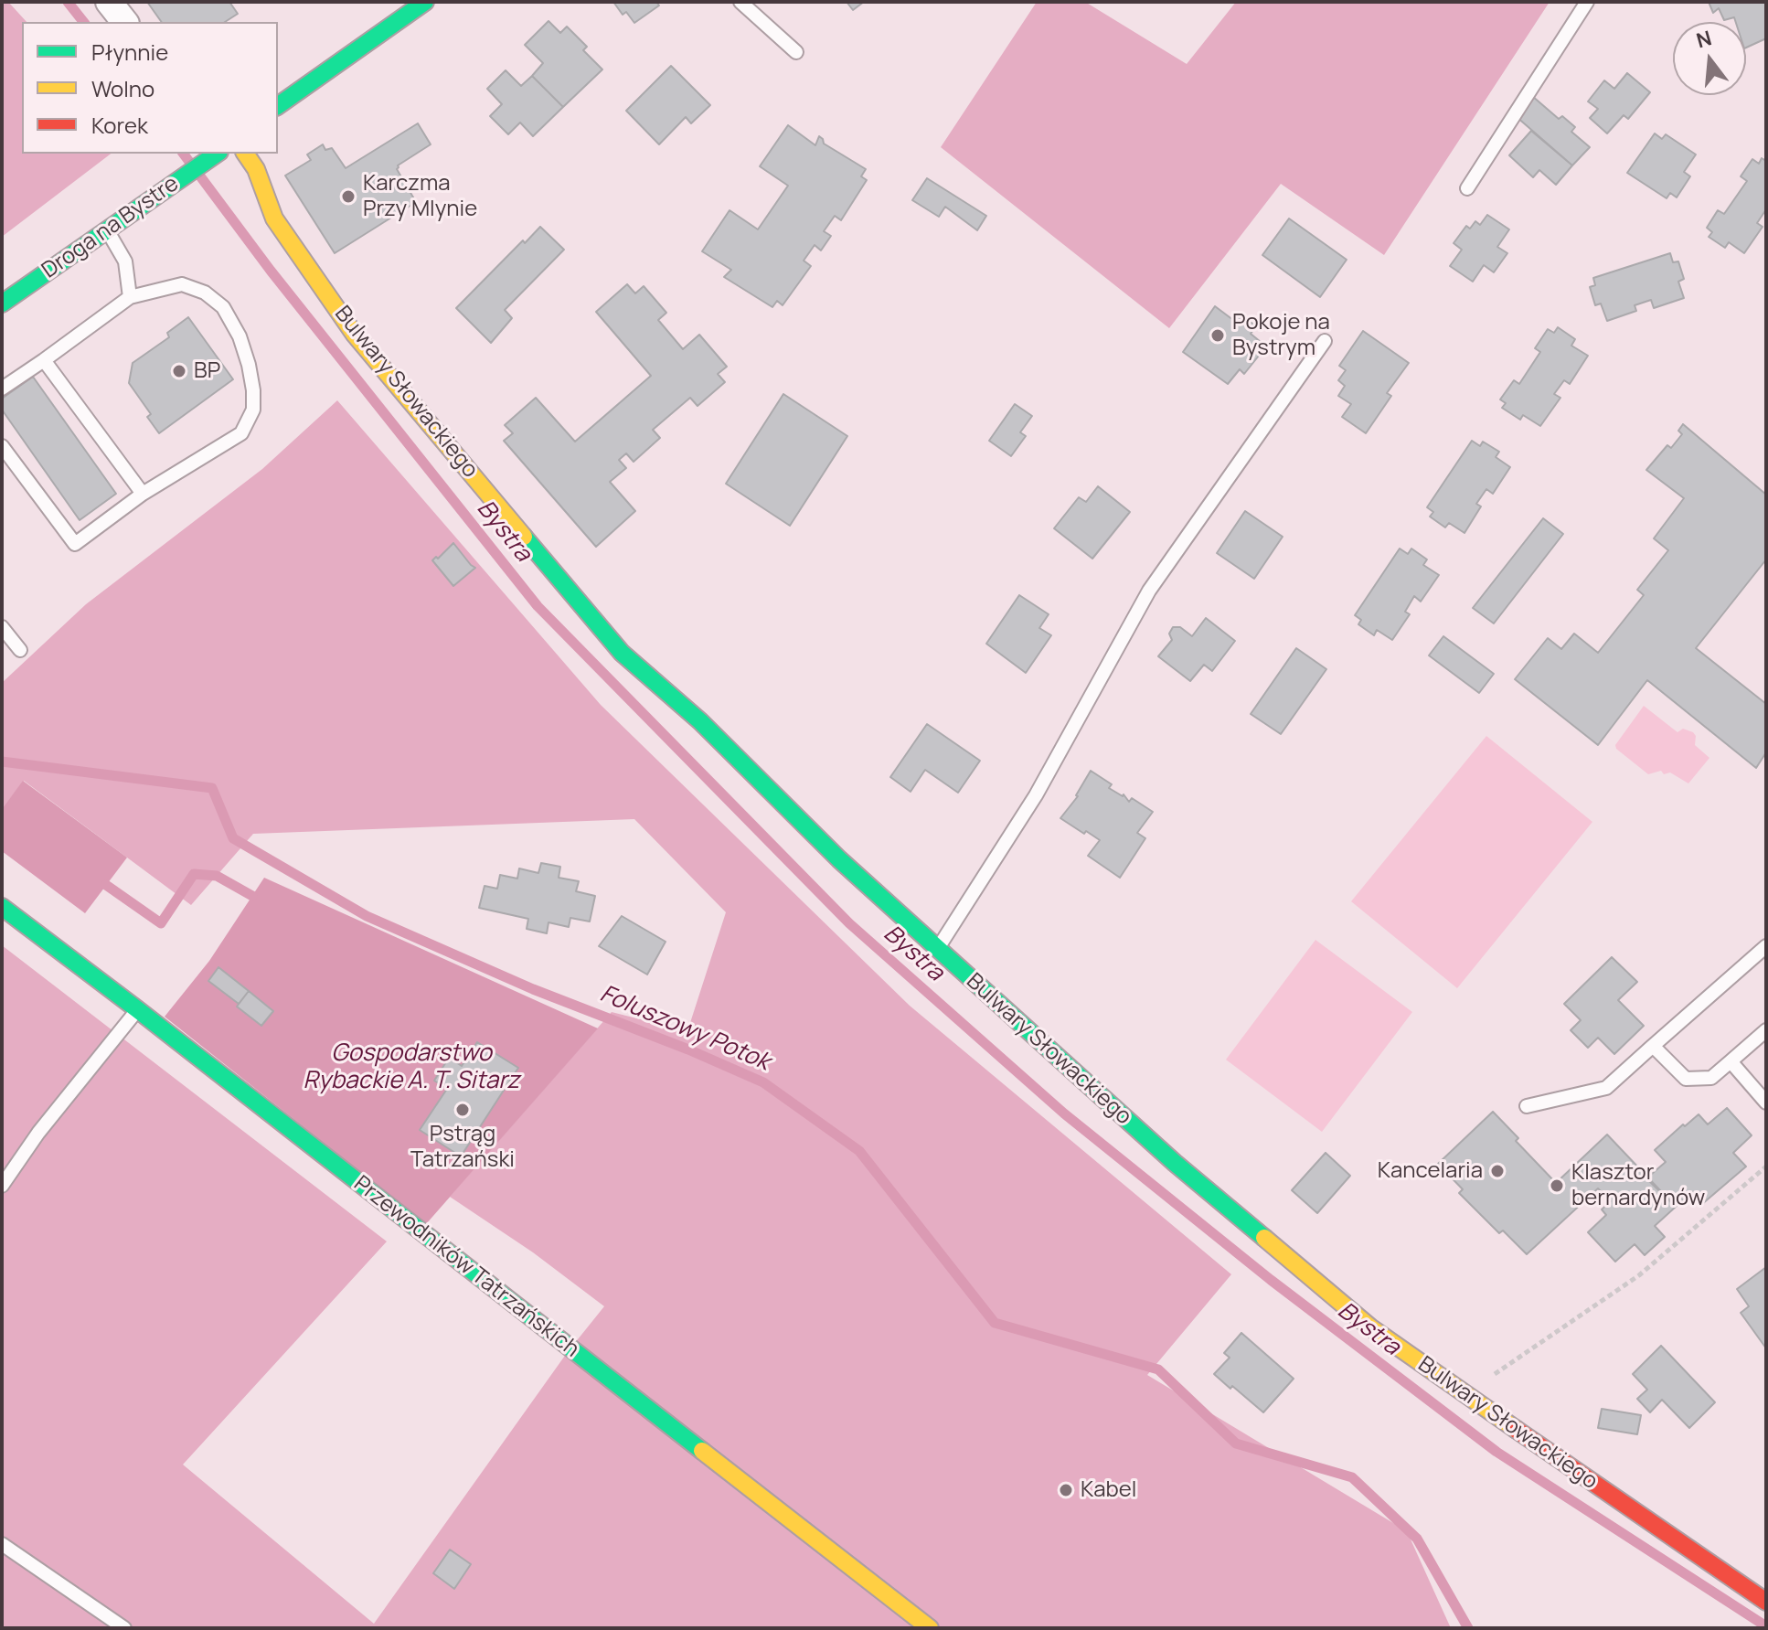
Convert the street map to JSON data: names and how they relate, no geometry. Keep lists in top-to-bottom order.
{
  "streets": {
    "street": ["Droga na Bystre", "Bulwary Słowackiego", "Przewodników Tatrzańskich"]
  },
  "water": ["Bystra", "Foluszowy Potok", "Gospodarstwo Rybackie A. T. Sitarz"],
  "places": [
    "Karczma Przy Mlynie",
    "Pokoje na Bystrym",
    "BP",
    "Pstrąg Tatrzański",
    "Kancelaria",
    "Klasztor bernardynów",
    "Kabel"
  ],
  "legend": ["Płynnie", "Wolno", "Korek"],
  "north": "top"
}
